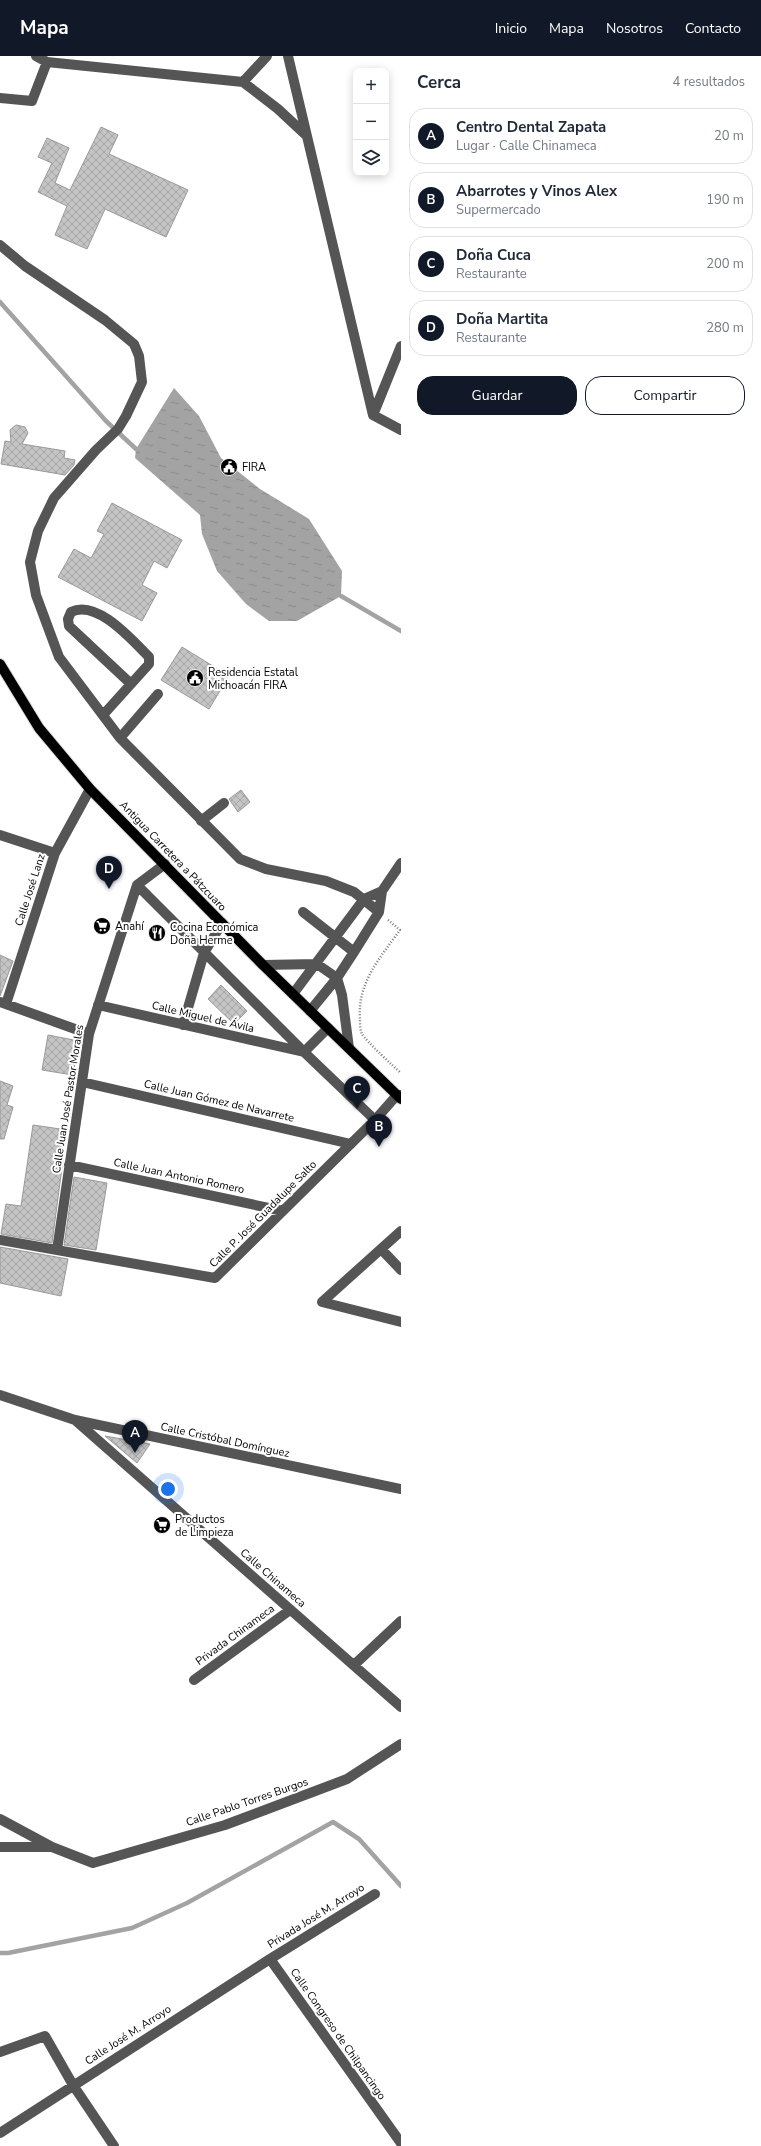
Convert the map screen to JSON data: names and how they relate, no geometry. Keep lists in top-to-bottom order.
{
  "streets": {
    "main road": ["Antigua Carretera a Pátzcuaro"],
    "street": [
      "Calle José Lanz",
      "Calle Miguel de Ávila",
      "Calle Juan José Pastor Morales",
      "Calle Juan Gómez de Navarrete",
      "Calle Juan Antonio Romero",
      "Calle P. José Guadalupe Salto",
      "Calle Cristóbal Domínguez",
      "Calle Chinameca",
      "Privada Chinameca",
      "Calle Pablo Torres Burgos",
      "Privada José M. Arroyo",
      "Calle Congreso de Chilpancingo",
      "Calle José M. Arroyo"
    ]
  },
  "crossings": [
    ["Antigua Carretera a Pátzcuaro", "Calle José Lanz"],
    ["Antigua Carretera a Pátzcuaro", "Calle P. José Guadalupe Salto"],
    ["Calle Miguel de Ávila", "Calle Juan José Pastor Morales"],
    ["Calle Juan José Pastor Morales", "Calle Juan Gómez de Navarrete"],
    ["Calle Juan José Pastor Morales", "Calle Juan Antonio Romero"],
    ["Calle Juan José Pastor Morales", "Calle P. José Guadalupe Salto"],
    ["Calle Juan Gómez de Navarrete", "Calle P. José Guadalupe Salto"],
    ["Calle Juan Antonio Romero", "Calle P. José Guadalupe Salto"],
    ["Calle Cristóbal Domínguez", "Calle Chinameca"],
    ["Calle Chinameca", "Privada Chinameca"],
    ["Privada José M. Arroyo", "Calle Congreso de Chilpancingo"],
    ["Privada José M. Arroyo", "Calle José M. Arroyo"],
    ["Calle Congreso de Chilpancingo", "Calle José M. Arroyo"]
  ],
  "places": {
    "public building": ["FIRA", "Residencia Estatal Michoacán FIRA"],
    "supermarket": ["Anahí", "Productos de Limpieza"],
    "restaurant": ["Cocina Económica Doña Herme"]
  },
  "page": {
    "header": "Mapa",
    "nav": [
      "Inicio",
      "Mapa",
      "Nosotros",
      "Contacto"
    ],
    "heading": ["Cerca", "4 resultados"],
    "map_buttons": ["+", "−"],
    "list": [
      {
        "mark": "A",
        "name": "Centro Dental Zapata",
        "note": "Lugar · Calle Chinameca",
        "value": "20 m"
      },
      {
        "mark": "B",
        "name": "Abarrotes y Vinos Alex",
        "note": "Supermercado",
        "value": "190 m"
      },
      {
        "mark": "C",
        "name": "Doña Cuca",
        "note": "Restaurante",
        "value": "200 m"
      },
      {
        "mark": "D",
        "name": "Doña Martita",
        "note": "Restaurante",
        "value": "280 m"
      }
    ],
    "buttons": ["Guardar", "Compartir"],
    "pins": [
      "D",
      "C",
      "B",
      "A"
    ]
  }
}
